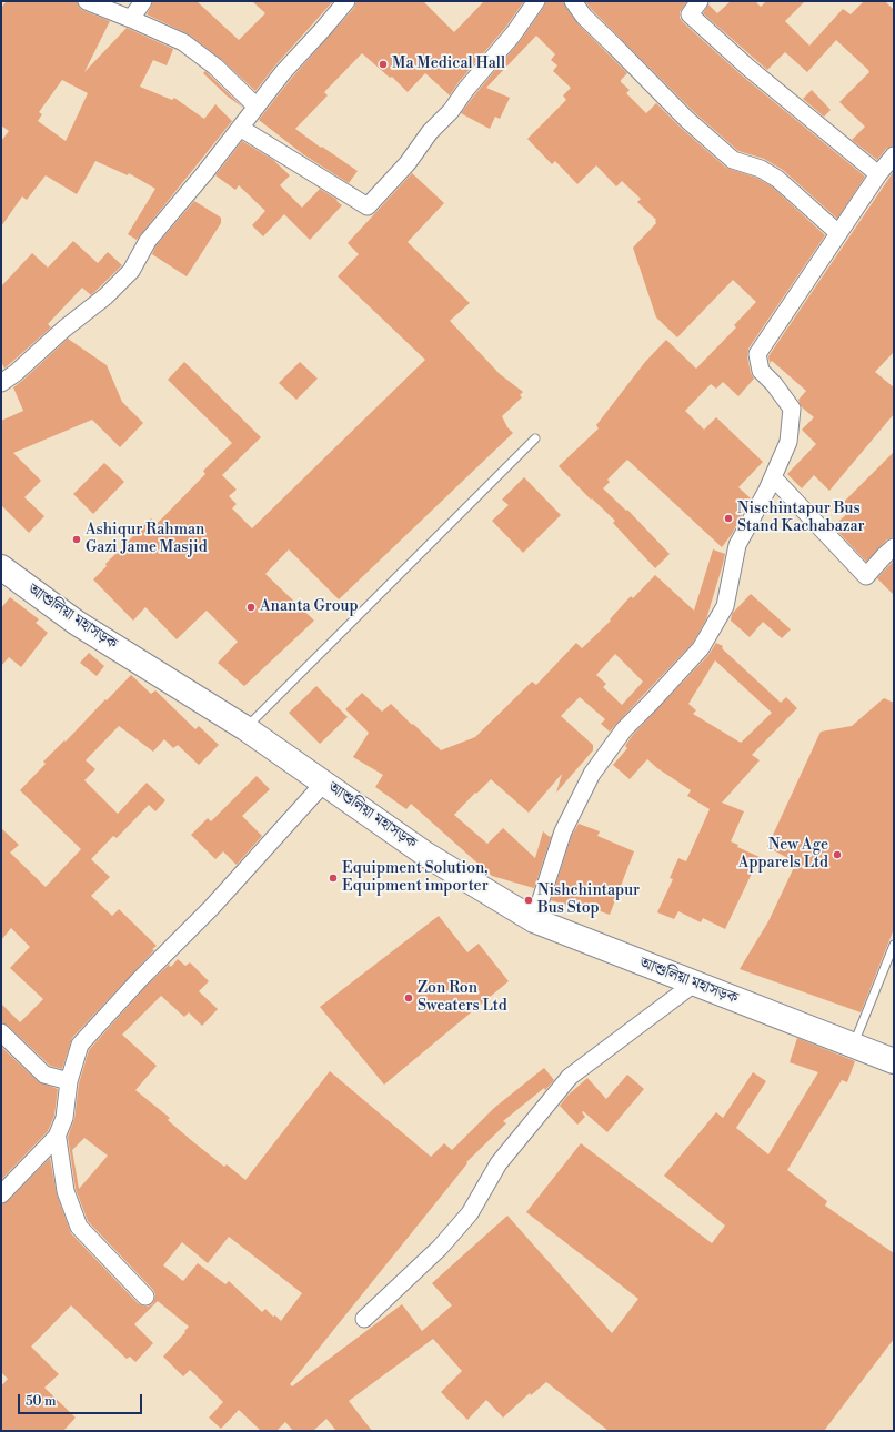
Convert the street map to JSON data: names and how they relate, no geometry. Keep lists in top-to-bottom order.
{
  "streets": {
    "highway": ["আশুলিয়া মহাসড়ক"]
  },
  "places": [
    "Ma Medical Hall",
    "Nischintapur Bus Stand Kachabazar",
    "Ashiqur Rahman Gazi Jame Masjid",
    "Ananta Group",
    "New Age Apparels Ltd",
    "Equipment Solution, Equipment importer",
    "Nishchintapur Bus Stop",
    "Zon Ron Sweaters Ltd"
  ],
  "scale_bar": "50 m"
}
